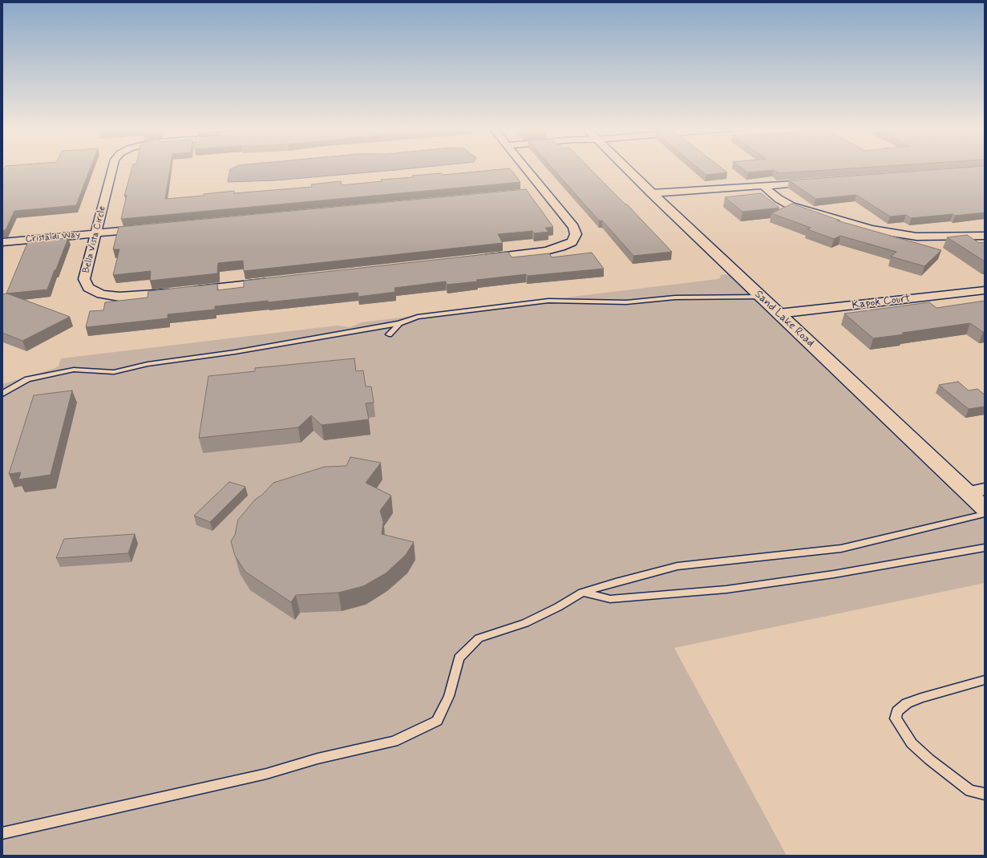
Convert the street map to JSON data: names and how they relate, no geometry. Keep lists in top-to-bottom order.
{
  "streets": {
    "street": [
      "Cristaldi Way",
      "Bella Vista Circle",
      "Kapok Court",
      "Sand Lake Road"
    ]
  },
  "crossings": [
    ["Cristaldi Way", "Bella Vista Circle"],
    ["Kapok Court", "Sand Lake Road"]
  ]
}
